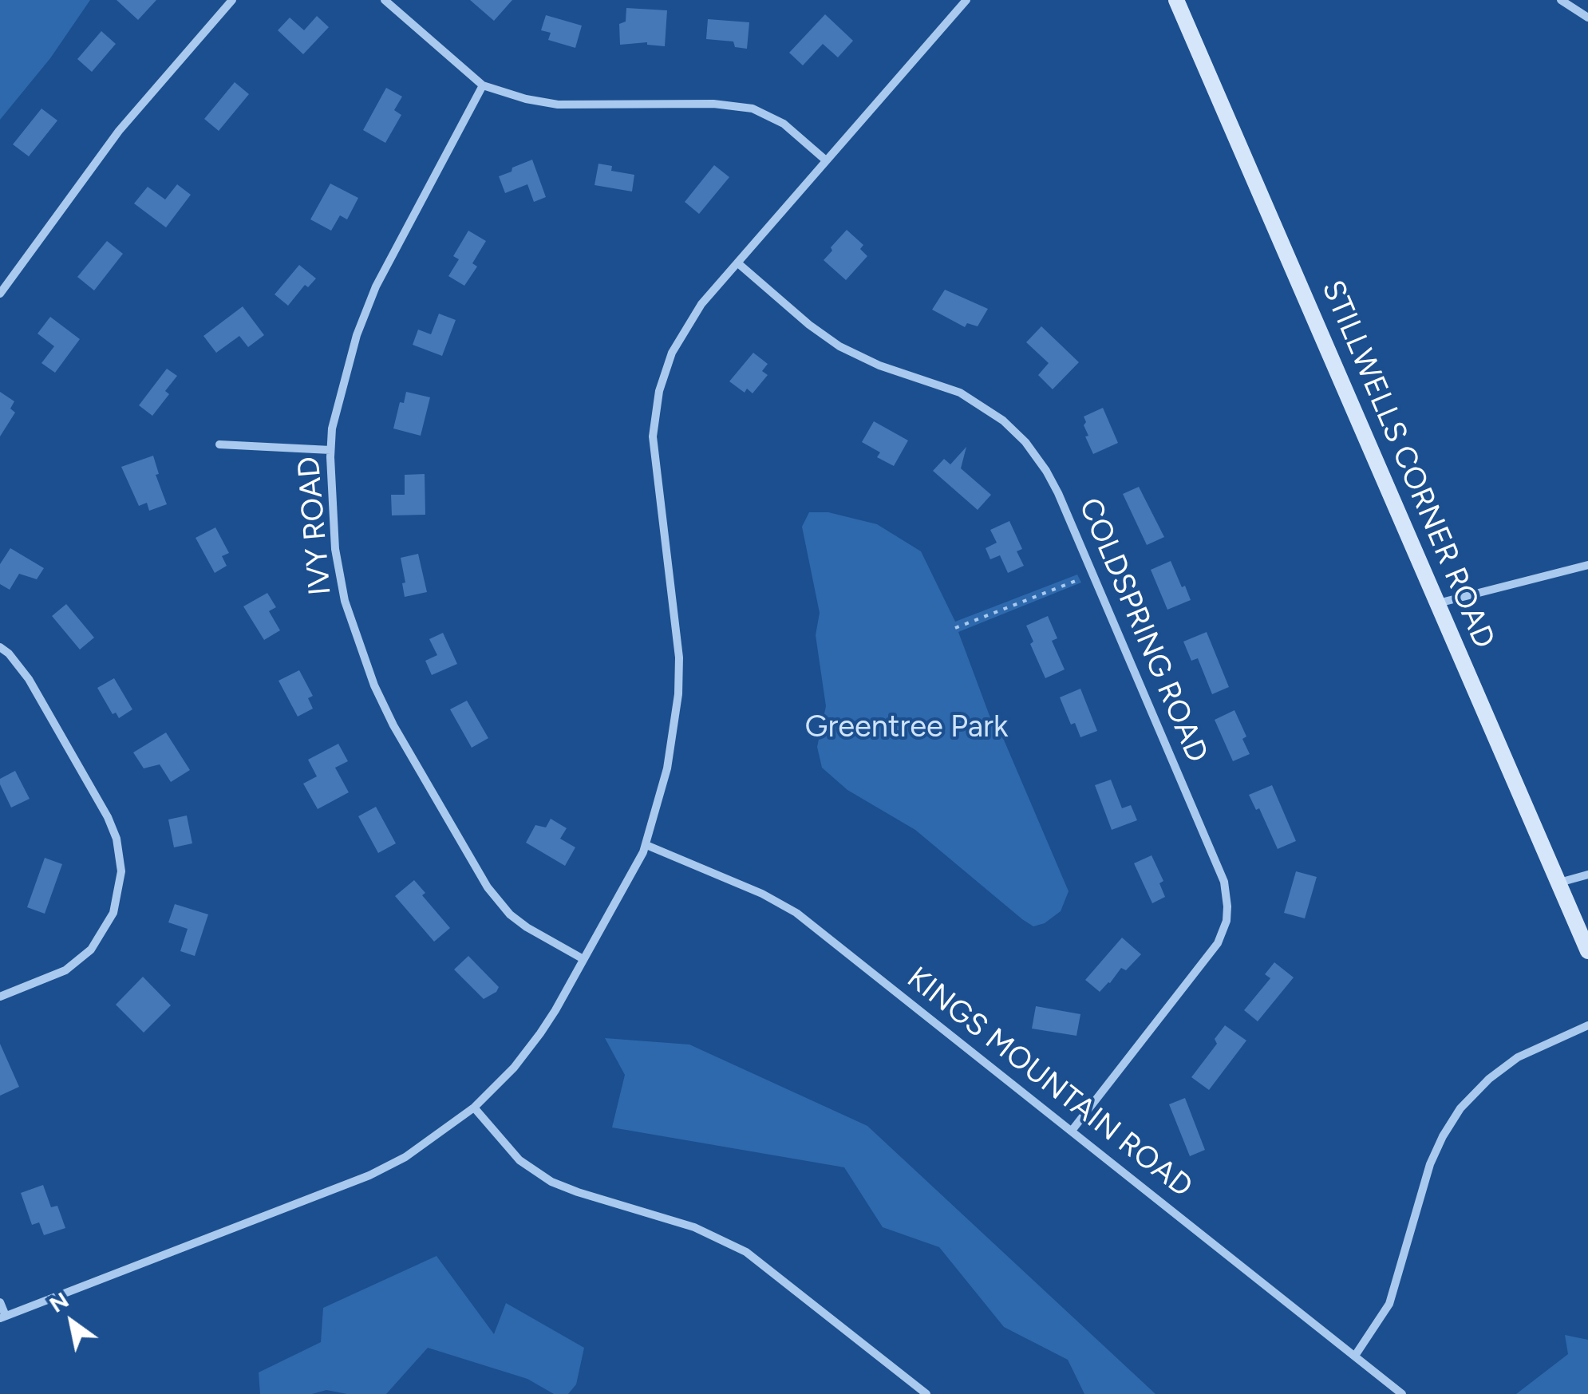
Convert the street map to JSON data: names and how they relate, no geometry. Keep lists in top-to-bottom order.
{
  "streets": {
    "street": [
      "STILLWELLS CORNER ROAD",
      "IVY ROAD",
      "COLDSPRING ROAD",
      "KINGS MOUNTAIN ROAD"
    ]
  },
  "crossings": [
    ["COLDSPRING ROAD", "KINGS MOUNTAIN ROAD"]
  ],
  "parks": ["Greentree Park"],
  "north": "top left"
}
